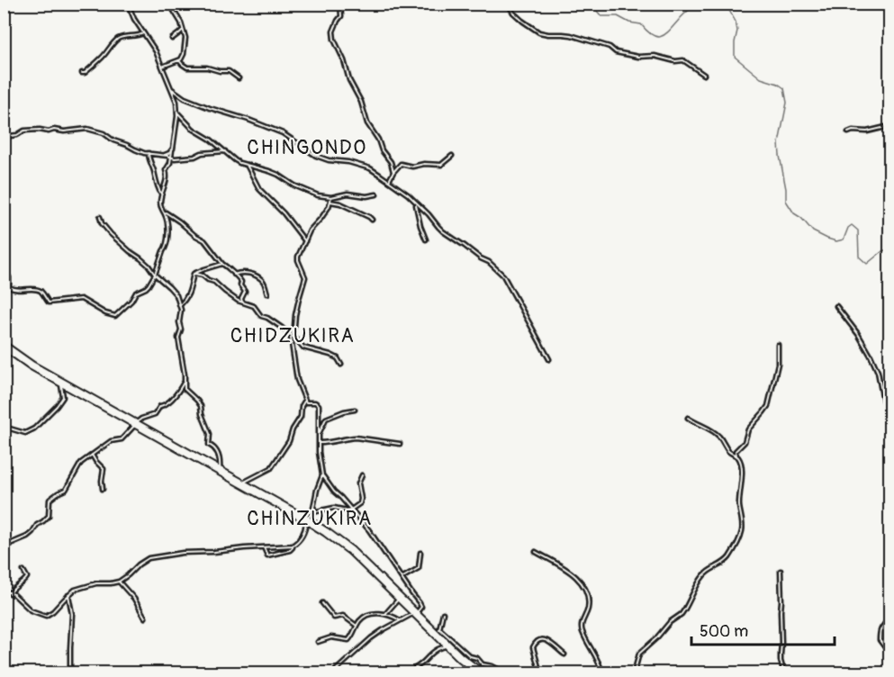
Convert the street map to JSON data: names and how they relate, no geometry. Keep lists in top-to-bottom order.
{
  "districts": ["CHINGONDO", "CHIDZUKIRA", "CHINZUKIRA"],
  "scale_bar": "500 m"
}
